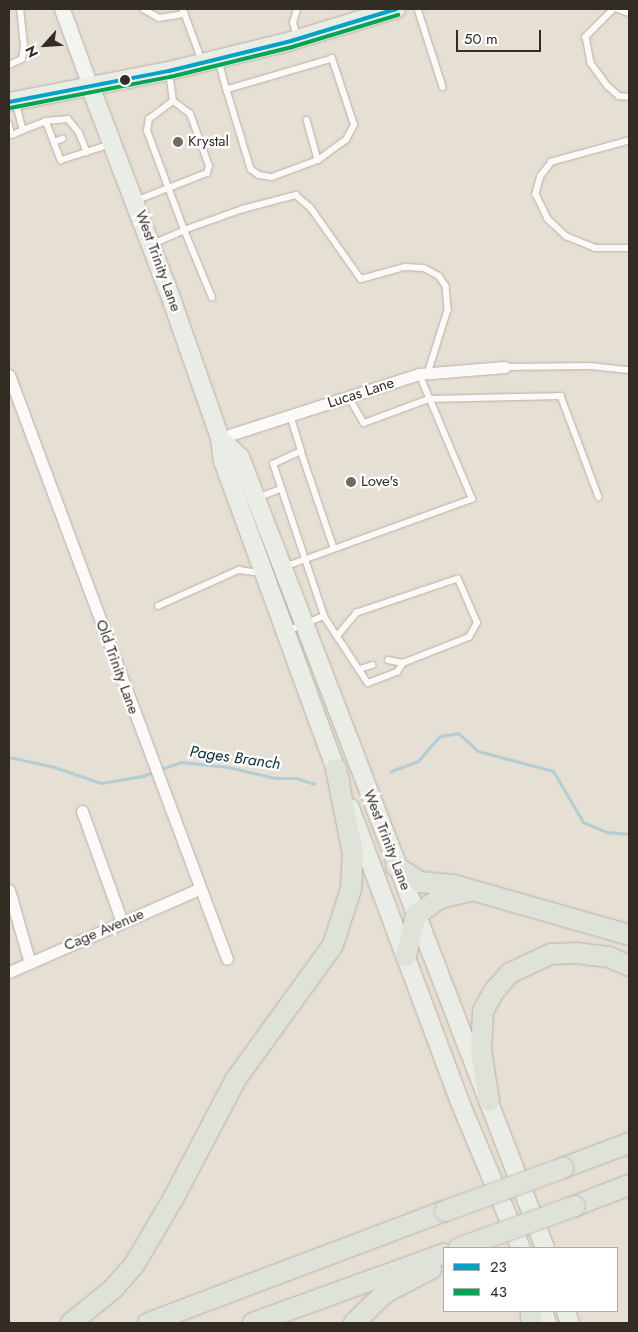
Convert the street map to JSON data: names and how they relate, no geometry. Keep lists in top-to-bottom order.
{
  "streets": {
    "main road": ["West Trinity Lane"],
    "street": ["Lucas Lane", "Old Trinity Lane", "Cage Avenue"]
  },
  "crossings": [
    ["West Trinity Lane", "Lucas Lane"],
    ["Old Trinity Lane", "Cage Avenue"]
  ],
  "water": ["Pages Branch"],
  "places": ["Krystal", "Love's"],
  "lines": ["transit line 23", "transit line 43"],
  "legend": ["23", "43"],
  "scale_bar": "50 m",
  "north": "bottom left"
}
